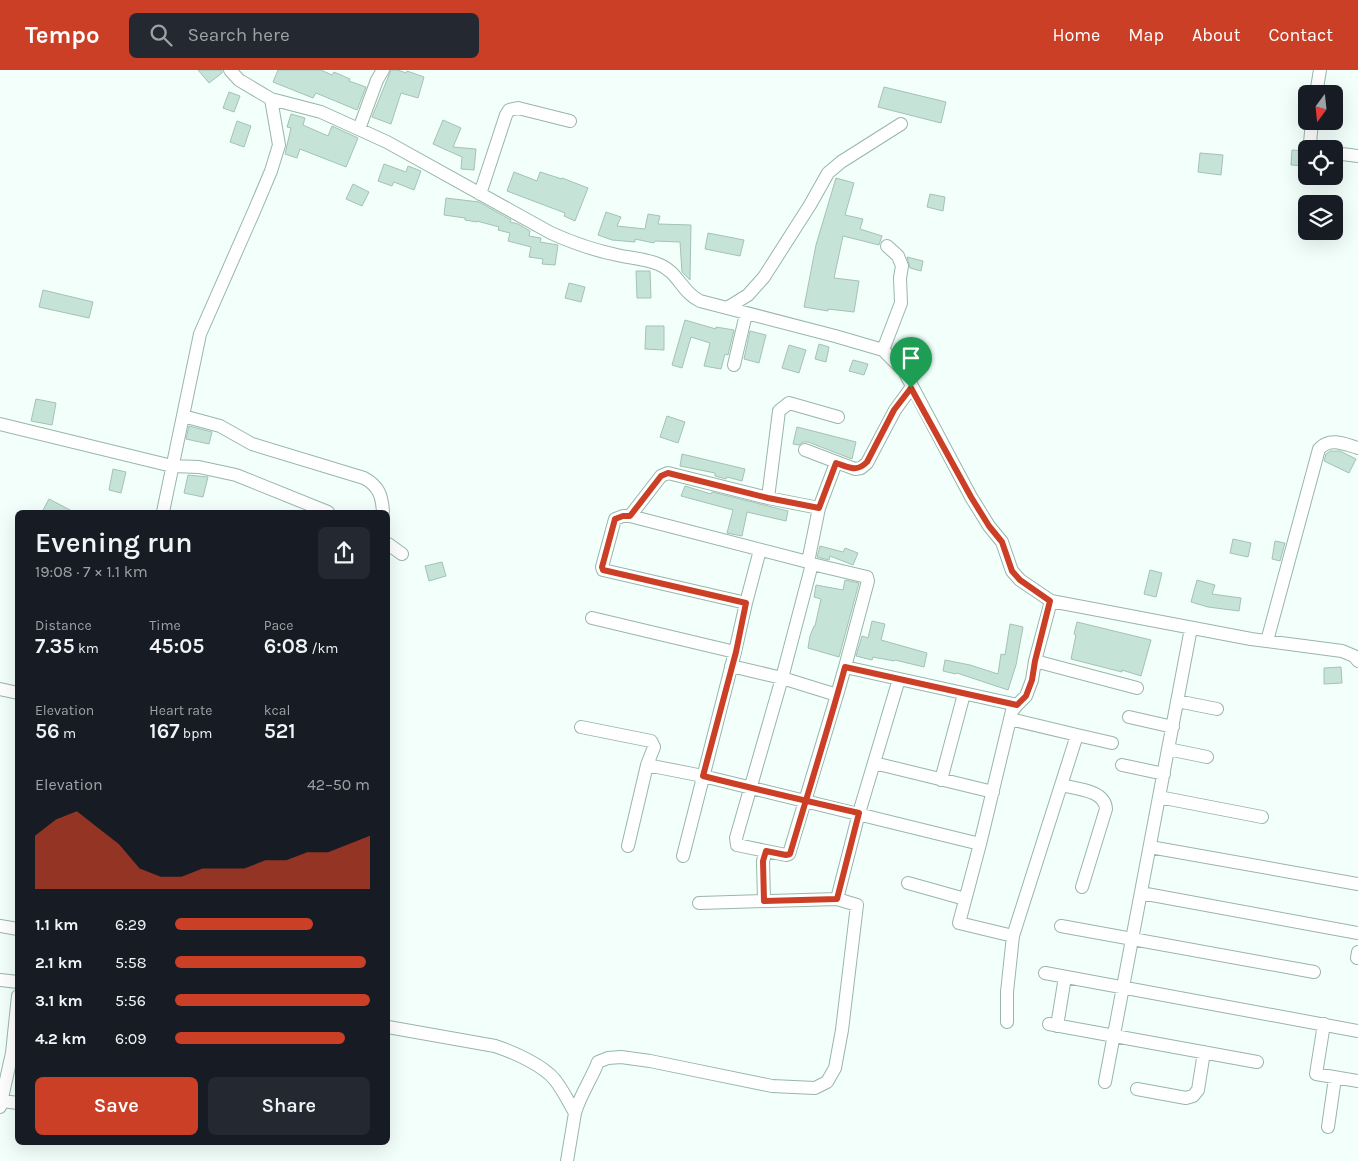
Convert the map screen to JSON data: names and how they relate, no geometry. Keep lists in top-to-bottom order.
{
  "north": "bottom",
  "page": {
    "header": "Tempo",
    "search": "Search here",
    "nav": [
      "Home",
      "Map",
      "About",
      "Contact"
    ],
    "heading": ["Evening run", "19:08 · 7 × 1.1 km"],
    "stats": [
      ["Distance", "7.35 km"],
      ["Time", "45:05"],
      ["Pace", "6:08 /km"],
      ["Elevation", "56 m"],
      ["Heart rate", "167 bpm"],
      ["kcal", "521"]
    ],
    "chart": ["Elevation", "42–50 m"],
    "list": [
      {
        "name": "1.1 km",
        "note": "6:29"
      },
      {
        "name": "2.1 km",
        "note": "5:58"
      },
      {
        "name": "3.1 km",
        "note": "5:56"
      },
      {
        "name": "4.2 km",
        "note": "6:09"
      }
    ],
    "buttons": ["Save", "Share"]
  }
}
